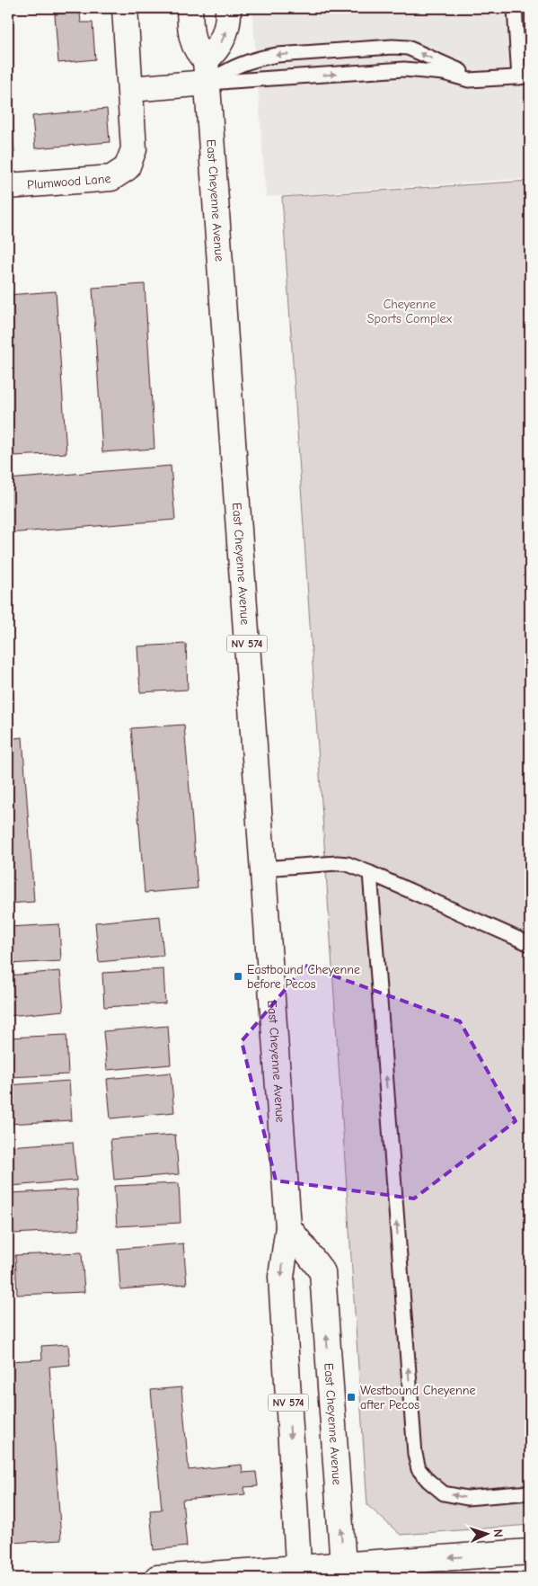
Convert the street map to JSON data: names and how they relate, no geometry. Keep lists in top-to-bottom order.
{
  "streets": {
    "main road": ["Plumwood Lane", "East Cheyenne Avenue", "NV 574"]
  },
  "parks": ["Cheyenne Sports Complex"],
  "places": {
    "transit": ["Eastbound Cheyenne before Pecos", "Westbound Cheyenne after Pecos"]
  },
  "north": "right"
}
